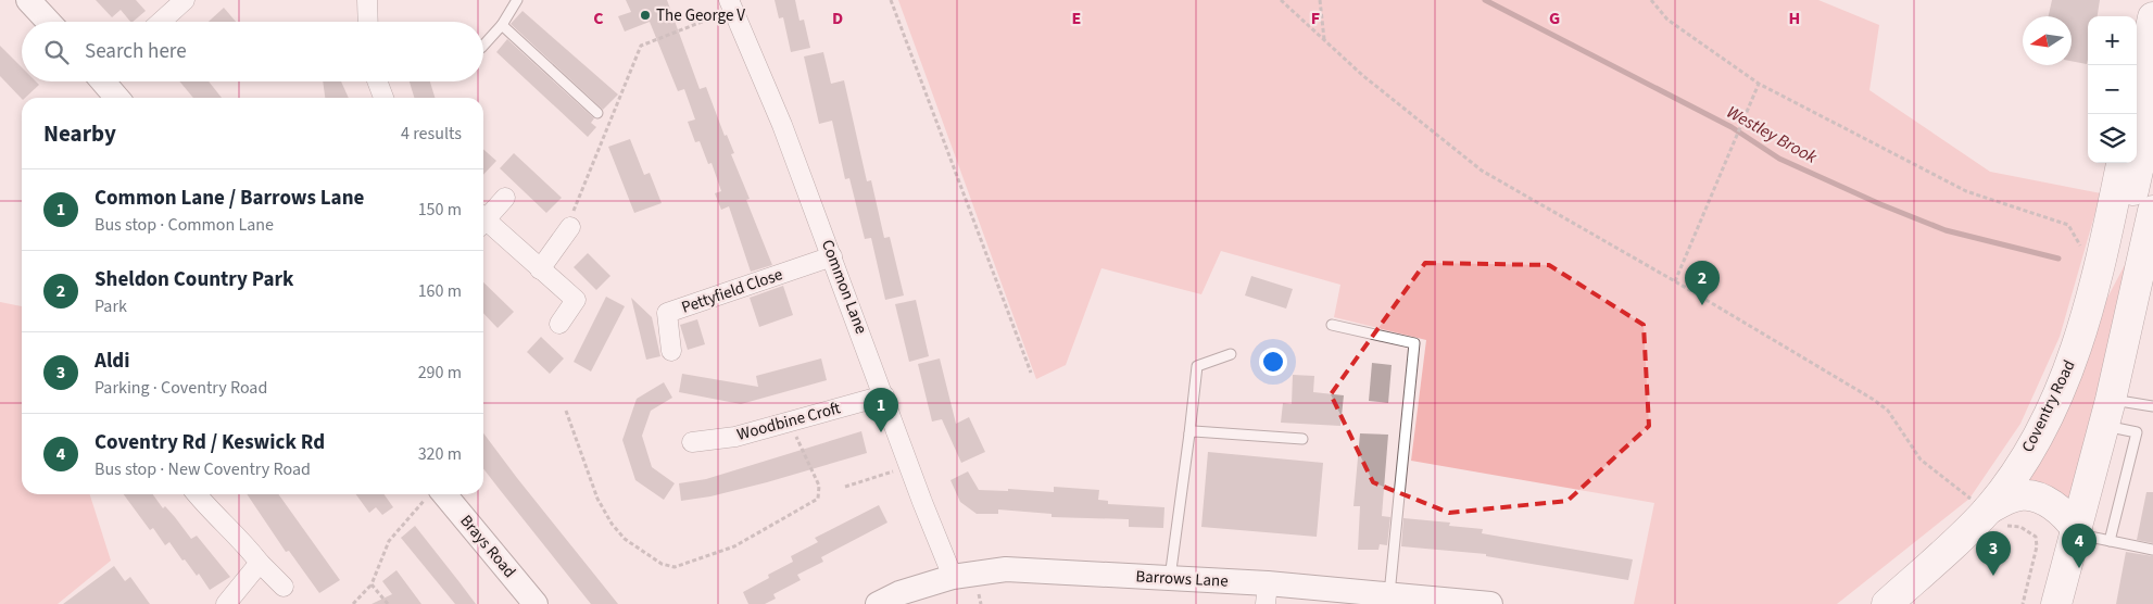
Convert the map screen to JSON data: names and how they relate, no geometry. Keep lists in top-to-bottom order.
{
  "streets": {
    "highway": ["Coventry Road"],
    "street": [
      "Common Lane",
      "Pettyfield Close",
      "Woodbine Croft",
      "Brays Road",
      "Barrows Lane"
    ]
  },
  "crossings": [
    ["Common Lane", "Pettyfield Close"],
    ["Common Lane", "Woodbine Croft"],
    ["Common Lane", "Barrows Lane"]
  ],
  "water": ["Westley Brook"],
  "places": ["The George V"],
  "north": "left",
  "page": {
    "map_buttons": ["+", "−"],
    "search": "Search here",
    "heading": ["Nearby", "4 results"],
    "list": [
      {
        "mark": "1",
        "name": "Common Lane / Barrows Lane",
        "note": "Bus stop · Common Lane",
        "value": "150 m"
      },
      {
        "mark": "2",
        "name": "Sheldon Country Park",
        "note": "Park",
        "value": "160 m"
      },
      {
        "mark": "3",
        "name": "Aldi",
        "note": "Parking · Coventry Road",
        "value": "290 m"
      },
      {
        "mark": "4",
        "name": "Coventry Rd / Keswick Rd",
        "note": "Bus stop · New Coventry Road",
        "value": "320 m"
      }
    ],
    "pins": [
      "2",
      "1",
      "4",
      "3"
    ]
  },
  "grid": {
    "columns": [
      "C",
      "D",
      "E",
      "F",
      "G",
      "H"
    ]
  }
}
